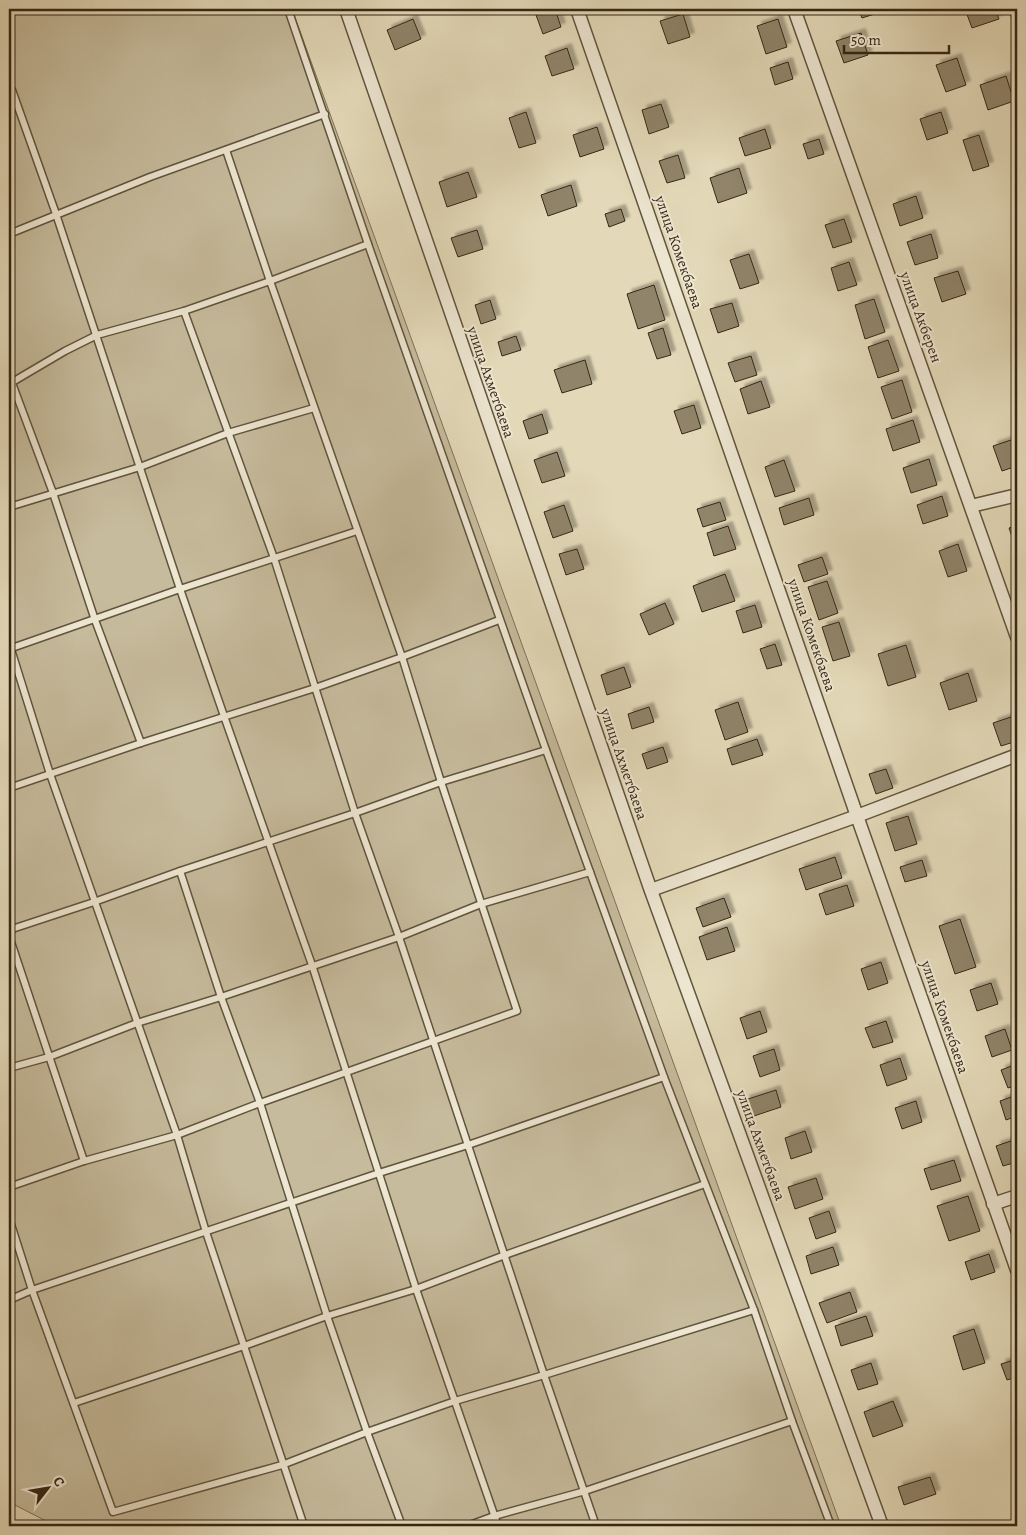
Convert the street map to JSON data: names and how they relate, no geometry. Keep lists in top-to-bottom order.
{
  "streets": {
    "street": ["улица Комекбаева", "улица Акберен", "улица Ахметбаева"]
  },
  "scale_bar": "50 m",
  "north": "top right"
}
